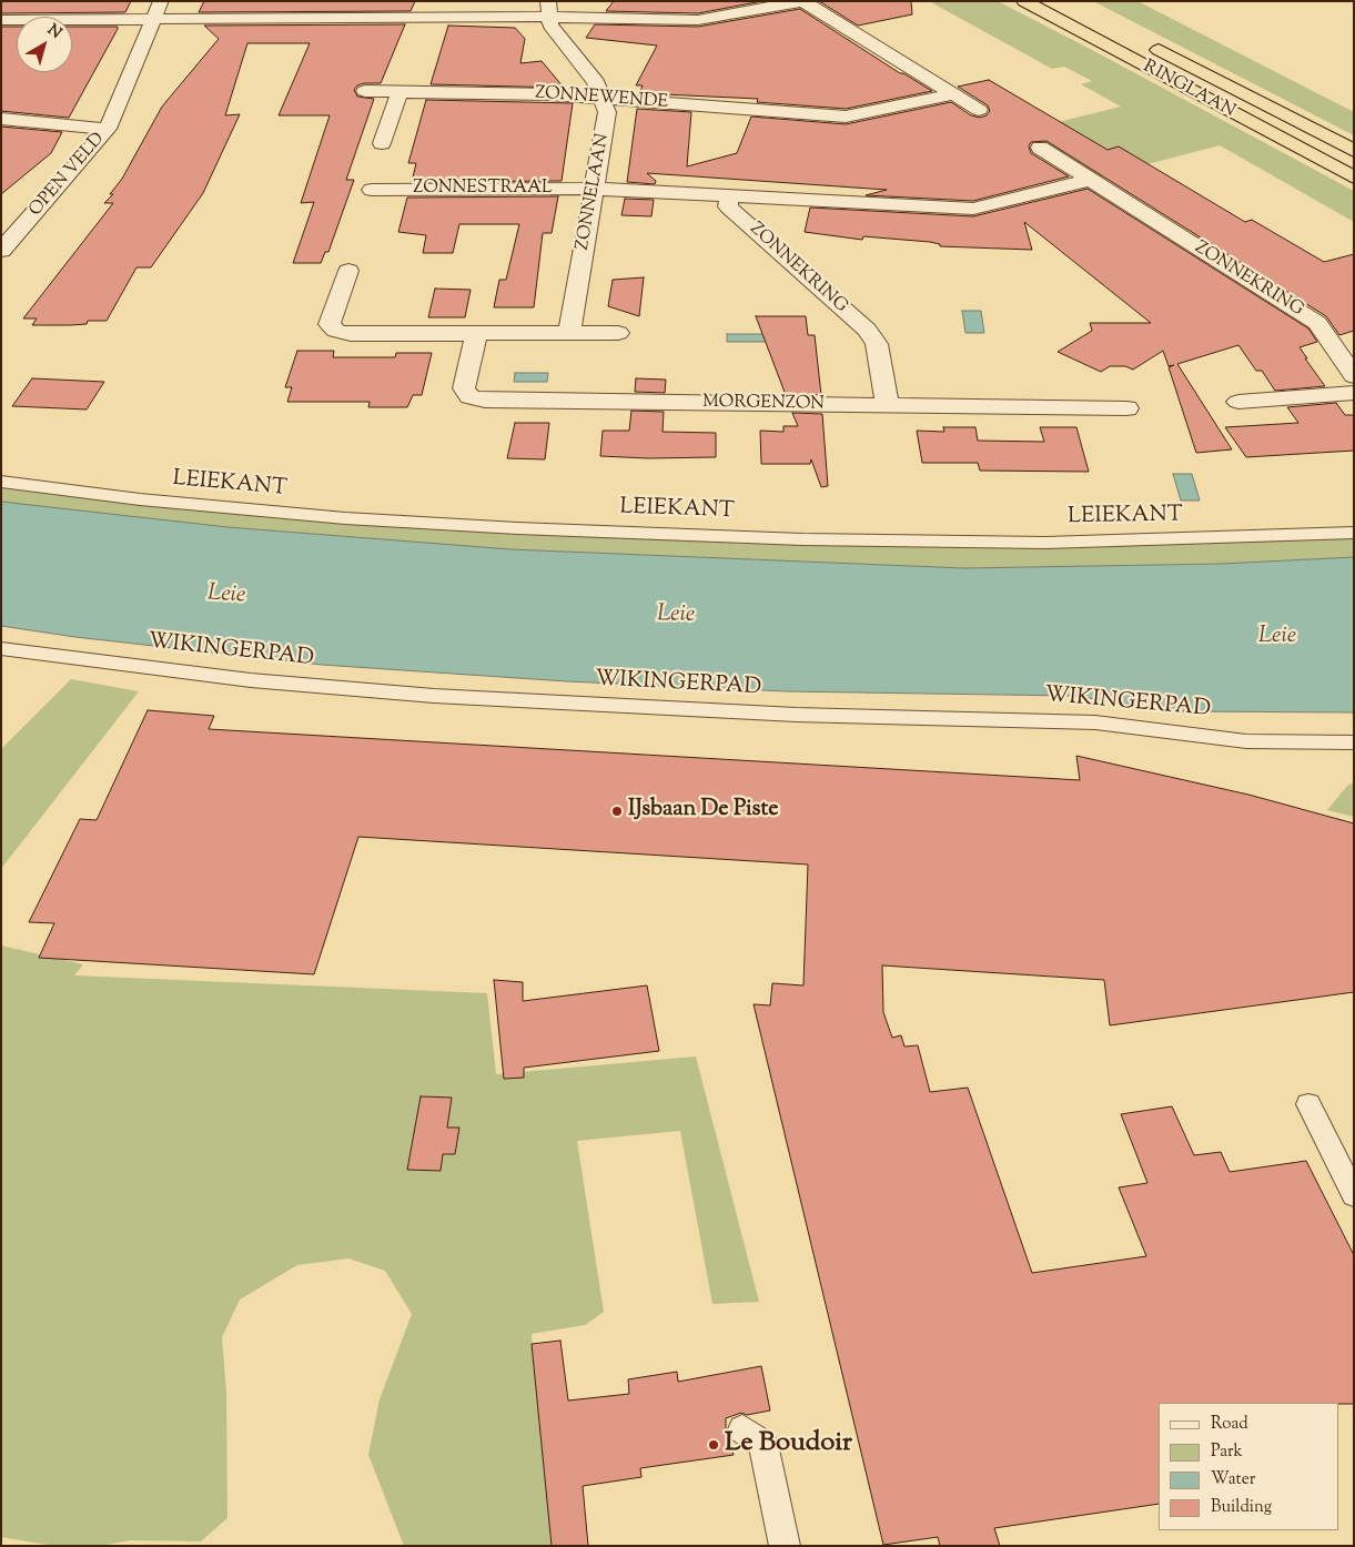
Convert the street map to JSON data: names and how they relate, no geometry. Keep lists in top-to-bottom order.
{
  "streets": {
    "highway": ["RINGLAAN"],
    "street": [
      "ZONNEWENDE",
      "OPEN VELD",
      "ZONNESTRAAL",
      "ZONNELAAN",
      "ZONNEKRING",
      "MORGENZON"
    ],
    "lane": ["LEIEKANT", "WIKINGERPAD"]
  },
  "crossings": [
    ["ZONNEWENDE", "ZONNELAAN"],
    ["ZONNESTRAAL", "ZONNELAAN"],
    ["ZONNESTRAAL", "ZONNEKRING"],
    ["ZONNELAAN", "ZONNEKRING"],
    ["ZONNEKRING", "MORGENZON"]
  ],
  "water": ["Leie"],
  "places": ["IJsbaan De Piste", "Le Boudoir"],
  "legend": [
    "Road",
    "Park",
    "Water",
    "Building"
  ],
  "north": "top right"
}
